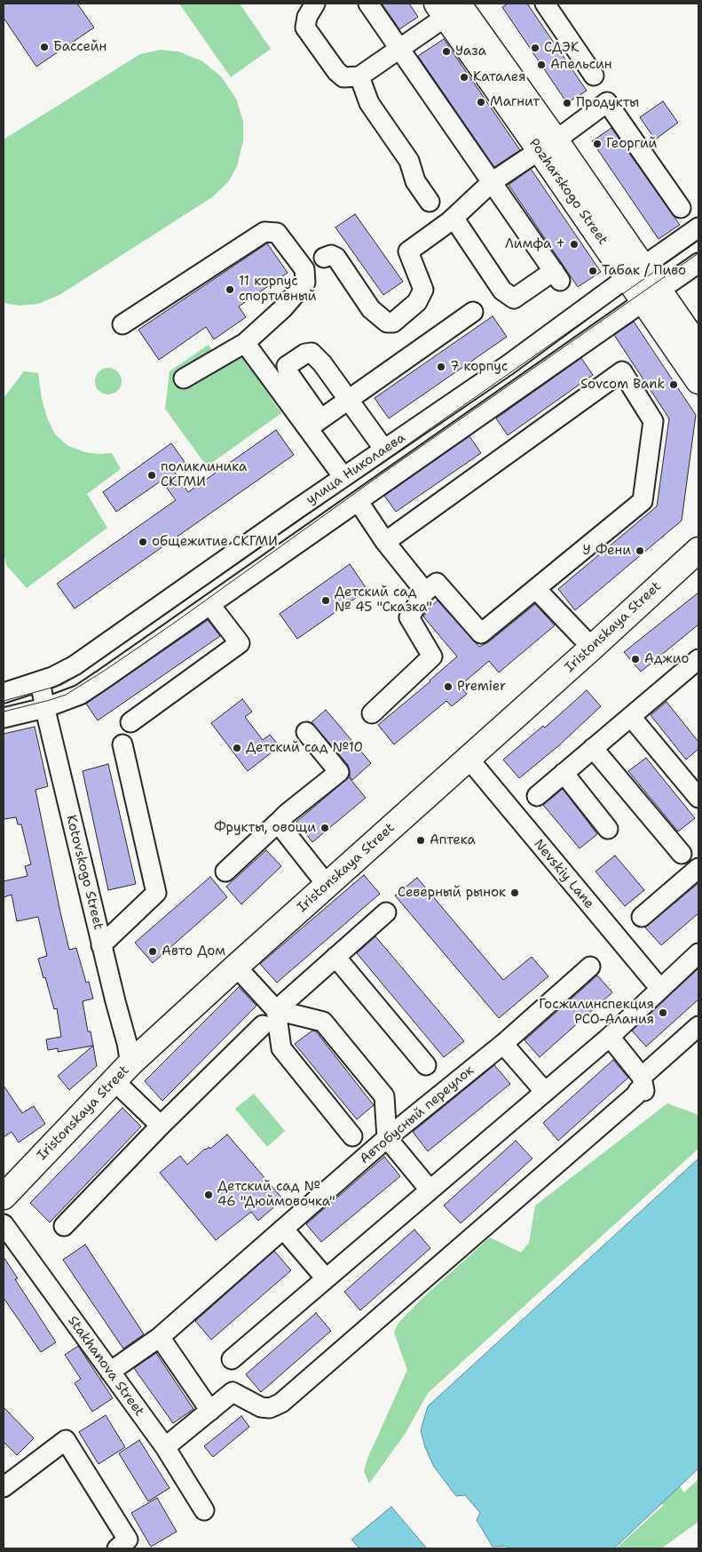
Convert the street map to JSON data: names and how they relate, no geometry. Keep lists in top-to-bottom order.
{
  "streets": {
    "main road": ["Pozharskogo Street", "Iristonskaya Street"],
    "street": [
      "улица Николаева",
      "Kotovskogo Street",
      "Nevskiy Lane",
      "Автобусный переулок",
      "Stakhanova Street"
    ]
  },
  "crossings": [
    ["Pozharskogo Street", "улица Николаева"],
    ["улица Николаева", "Kotovskogo Street"],
    ["Iristonskaya Street", "Kotovskogo Street"],
    ["Iristonskaya Street", "Nevskiy Lane"],
    ["Автобусный переулок", "Stakhanova Street"]
  ],
  "places": [
    "Бассейн",
    "СДЭК",
    "Уаза",
    "Апельсин",
    "Каталея",
    "Магнит",
    "Продукты",
    "Георгий",
    "Лимфа +",
    "Табак / Пиво",
    "11 корпус спортивный",
    "7 корпус",
    "Sovcom Bank",
    "поликлиника СКГМИ",
    "общежитие СКГМИ",
    "У Фени",
    "Детский сад № 45 \"Сказка\"",
    "Аджио",
    "Premier",
    "Детский сад №10",
    "Фрукты, овощи",
    "Аптека",
    "Северный рынок",
    "Авто Дом",
    "Госжилинспекция РСО-Алания",
    "Детский сад № 46 \"Дюймовочка\""
  ]
}
